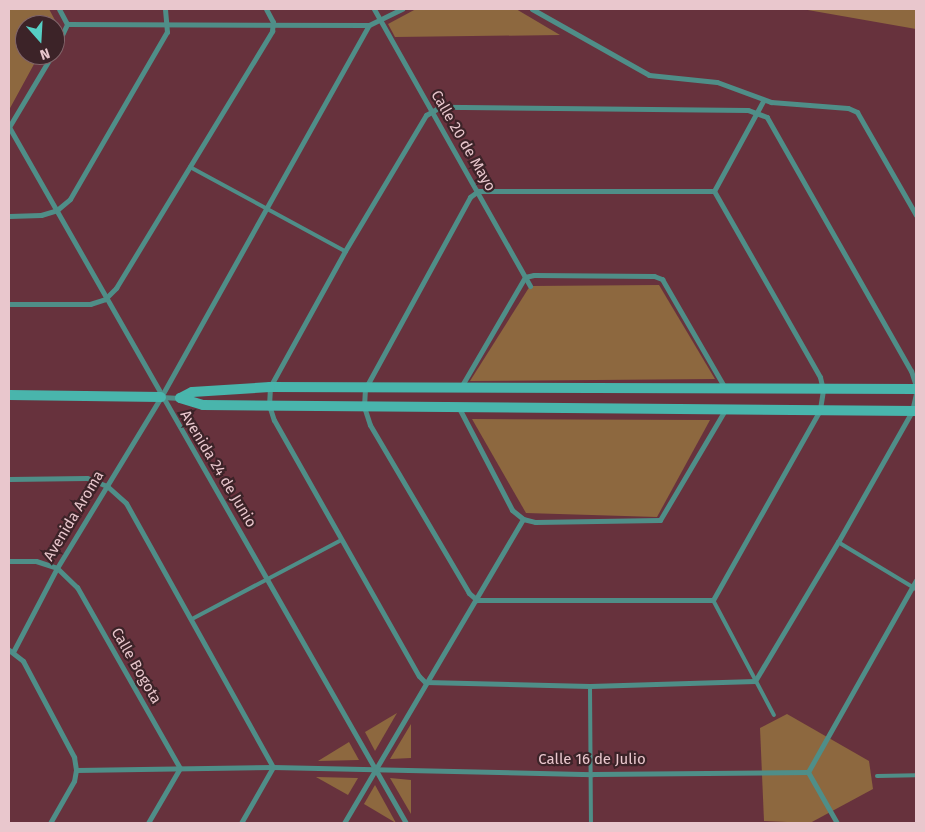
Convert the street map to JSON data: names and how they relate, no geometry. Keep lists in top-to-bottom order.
{
  "streets": {
    "street": [
      "Calle 20 de Mayo",
      "Avenida 24 de Junio",
      "Avenida Aroma",
      "Calle Bogota",
      "Calle 16 de Julio"
    ]
  },
  "crossings": [
    ["Avenida 24 de Junio", "Avenida Aroma"],
    ["Avenida 24 de Junio", "Calle 16 de Julio"],
    ["Avenida Aroma", "Calle Bogota"],
    ["Calle Bogota", "Calle 16 de Julio"]
  ],
  "north": "bottom"
}
